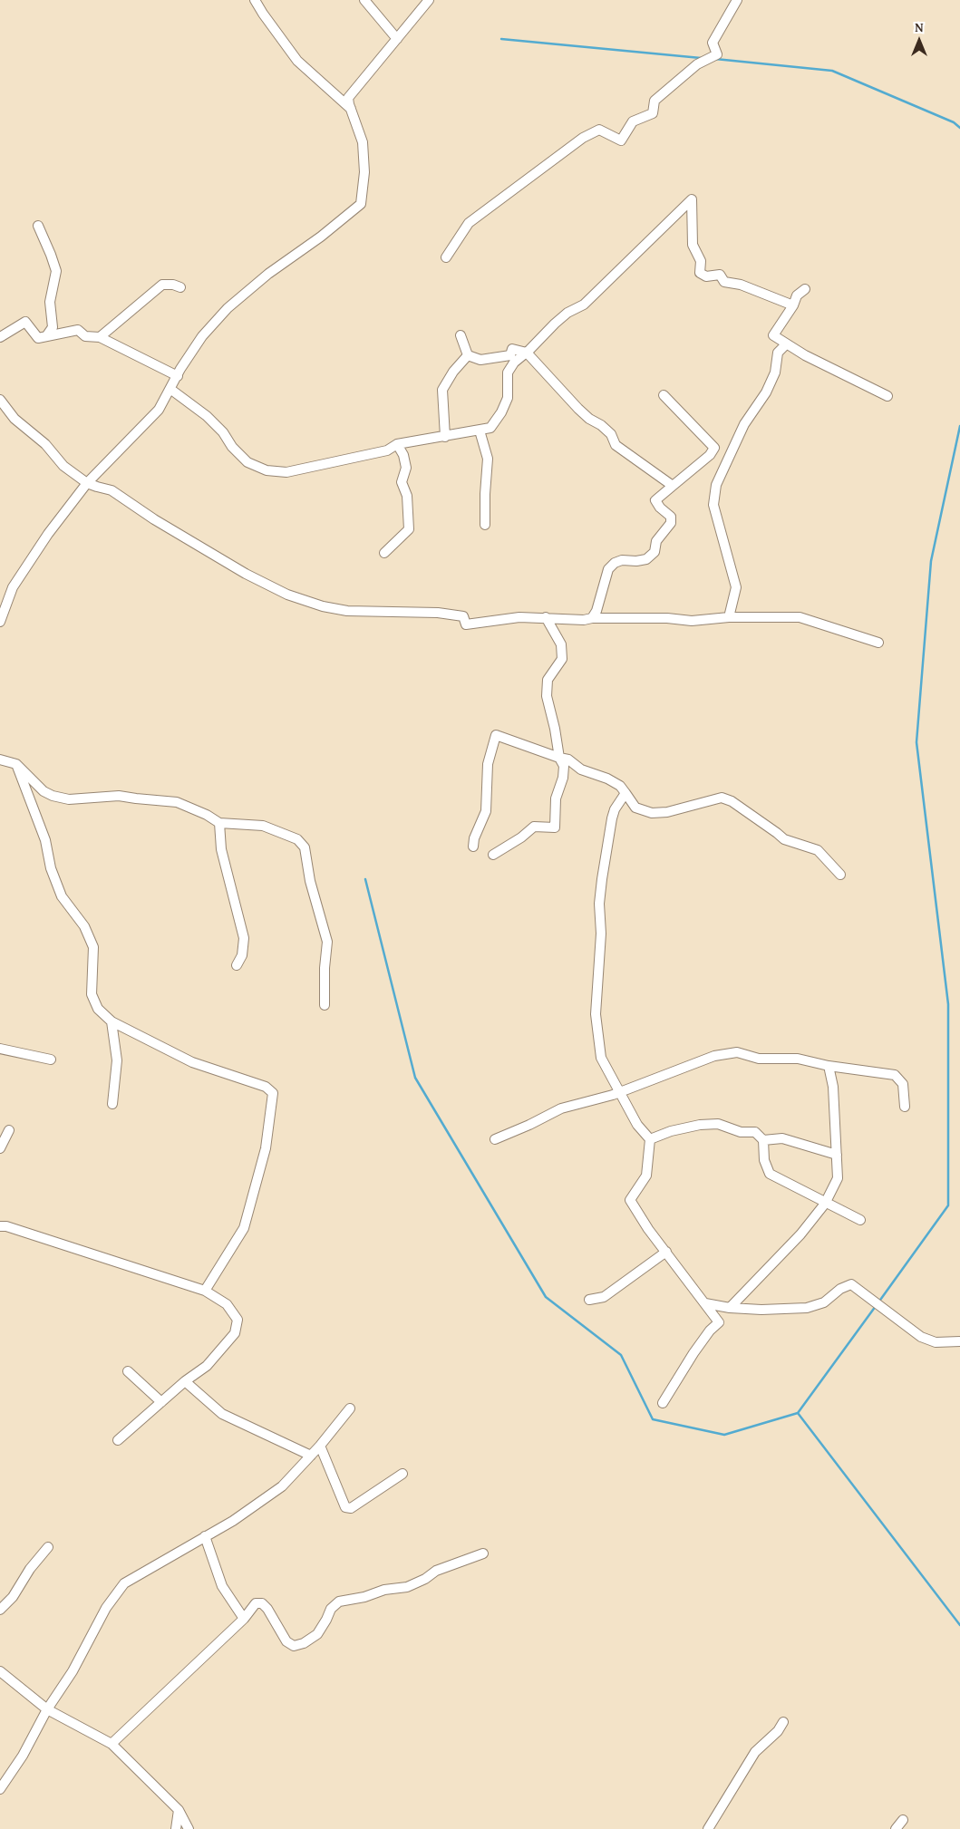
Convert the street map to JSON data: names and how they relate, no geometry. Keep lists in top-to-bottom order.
{
  "north": "top"
}
